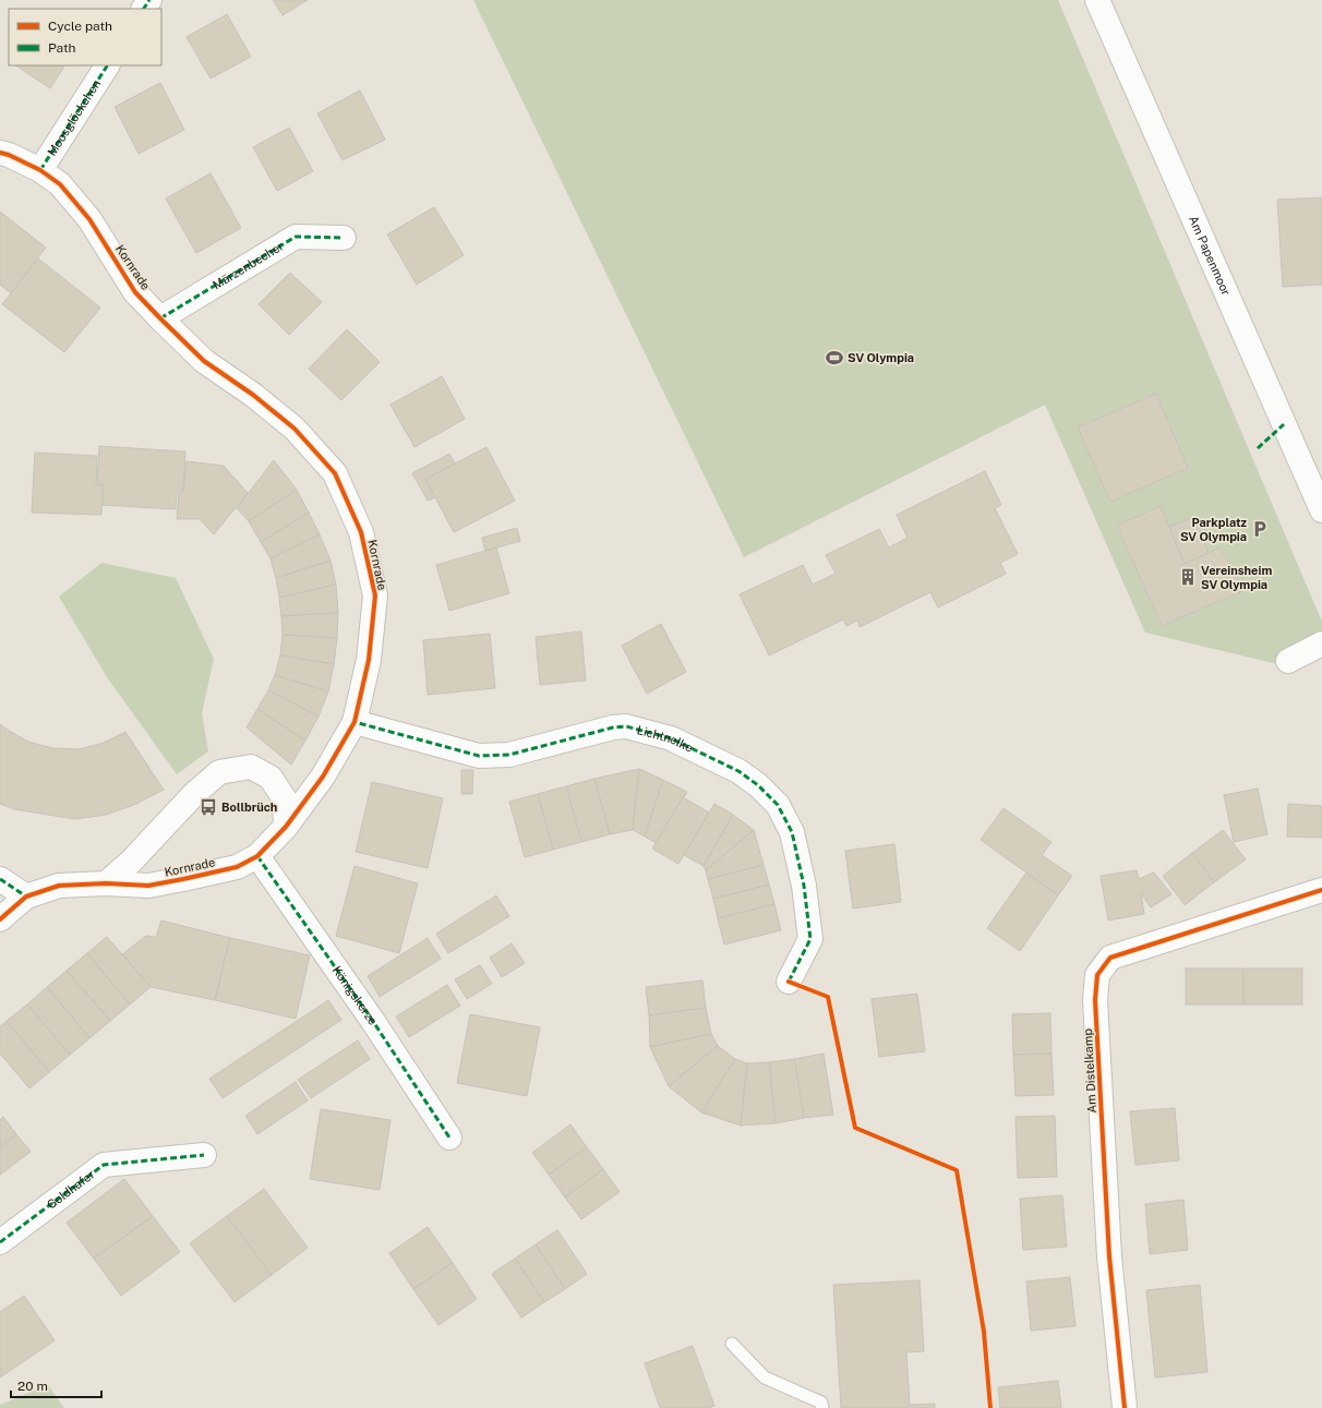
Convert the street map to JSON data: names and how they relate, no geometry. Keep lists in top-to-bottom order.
{
  "streets": {
    "street": [
      "Moosglöckchen",
      "Am Papenmoor",
      "Märzenbecher",
      "Kornrade",
      "Lichtnelke",
      "Königskerze",
      "Am Distelkamp",
      "Goldhafer"
    ]
  },
  "crossings": [
    ["Moosglöckchen", "Kornrade"],
    ["Märzenbecher", "Kornrade"],
    ["Kornrade", "Lichtnelke"],
    ["Kornrade", "Königskerze"]
  ],
  "places": {
    "sports": ["SV Olympia"],
    "parking": ["Parkplatz SV Olympia"],
    "building": ["Vereinsheim SV Olympia"],
    "bus stop": ["Bollbrüch"]
  },
  "legend": ["Cycle path", "Path"],
  "scale_bar": "20 m"
}
